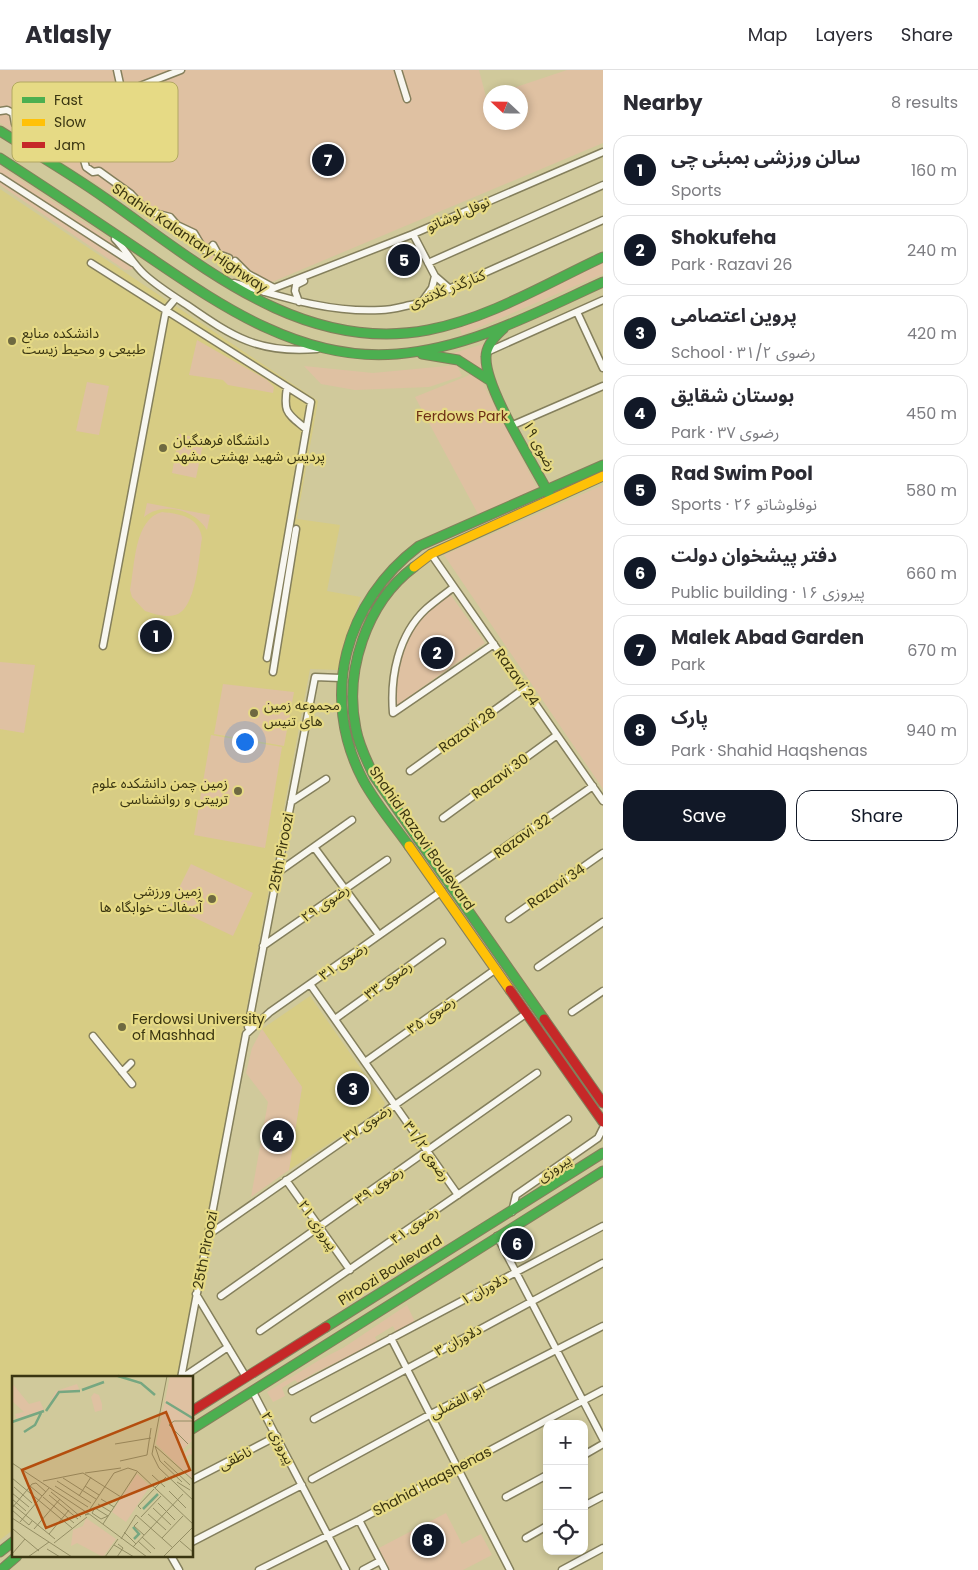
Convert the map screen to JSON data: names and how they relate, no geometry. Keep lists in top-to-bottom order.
{
  "streets": {
    "main road": [
      "Shahid Kalantary Highway",
      "رضوی ۱۹",
      "Shahid Razavi Boulevard",
      "Piroozi Boulevard"
    ],
    "street": [
      "نوفل لوشاتو",
      "کنارگذر کلانتری",
      "Razavi 24",
      "Razavi 28",
      "Razavi 30",
      "Razavi 32",
      "25th Piroozi",
      "Razavi 34",
      "رضوی ۲۹",
      "رضوی ۳۱",
      "رضوی ۳۳",
      "رضوی ۳۵",
      "رضوی ۳۷",
      "رضوی ۳۱/۲",
      "پیروزی",
      "رضوی ۳۹",
      "پیروزی ۲۱",
      "رضوی ۴۱",
      "دلاوران ۱",
      "دلاوران ۳",
      "ابو الفضلی",
      "پیروزی ۲۰",
      "ناطقی",
      "Shahid Haqshenas"
    ]
  },
  "crossings": [
    ["نوفل لوشاتو", "کنارگذر کلانتری"],
    ["Shahid Kalantary Highway", "کنارگذر کلانتری"],
    ["رضوی ۱۹", "Shahid Razavi Boulevard"],
    ["Razavi 24", "Razavi 28"],
    ["Razavi 24", "Razavi 30"],
    ["Razavi 24", "Razavi 32"],
    ["Razavi 24", "Shahid Razavi Boulevard"],
    ["Razavi 32", "Shahid Razavi Boulevard"],
    ["Shahid Razavi Boulevard", "25th Piroozi"],
    ["Shahid Razavi Boulevard", "رضوی ۳۱"],
    ["Shahid Razavi Boulevard", "رضوی ۳۵"],
    ["Shahid Razavi Boulevard", "رضوی ۳۷"],
    ["25th Piroozi", "رضوی ۲۹"],
    ["25th Piroozi", "رضوی ۳۱"],
    ["25th Piroozi", "رضوی ۳۷"],
    ["رضوی ۳۱", "رضوی ۳۱/۲"],
    ["رضوی ۳۳", "رضوی ۳۱/۲"],
    ["رضوی ۳۵", "رضوی ۳۱/۲"],
    ["رضوی ۳۷", "رضوی ۳۱/۲"],
    ["رضوی ۳۷", "پیروزی ۲۱"],
    ["رضوی ۳۱/۲", "رضوی ۳۹"],
    ["رضوی ۳۱/۲", "رضوی ۴۱"],
    ["پیروزی", "Piroozi Boulevard"],
    ["رضوی ۳۹", "پیروزی ۲۱"],
    ["پیروزی ۲۱", "رضوی ۴۱"],
    ["Piroozi Boulevard", "پیروزی ۲۰"],
    ["پیروزی ۲۰", "ناطقی"],
    ["پیروزی ۲۰", "Shahid Haqshenas"]
  ],
  "parks": ["Ferdows Park"],
  "places": [
    "دانشکده منابع طبیعی و محیط زیست",
    "دانشگاه فرهنگیان پردیس شهید بهشتی مشهد",
    "مجموعه زمین های تنیس",
    "زمین چمن دانشکده علوم تربیتی و روانشناسی",
    "زمین ورزشی آسفالت خوابگاه ها",
    "Ferdowsi University of Mashhad"
  ],
  "legend": ["Fast", "Slow", "Jam"],
  "north": "left",
  "page": {
    "header": "Atlasly",
    "nav": ["Map", "Layers", "Share"],
    "heading": ["Nearby", "8 results"],
    "list": [
      {
        "mark": "1",
        "name": "سالن ورزشی بمبئی چی",
        "note": "Sports",
        "value": "160 m"
      },
      {
        "mark": "2",
        "name": "Shokufeha",
        "note": "Park · Razavi 26",
        "value": "240 m"
      },
      {
        "mark": "3",
        "name": "پروین اعتصامی",
        "note": "School · رضوی ۳۱/۲",
        "value": "420 m"
      },
      {
        "mark": "4",
        "name": "بوستان شقایق",
        "note": "Park · رضوی ۳۷",
        "value": "450 m"
      },
      {
        "mark": "5",
        "name": "Rad Swim Pool",
        "note": "Sports · نوفلوشاتو ۲۶",
        "value": "580 m"
      },
      {
        "mark": "6",
        "name": "دفتر پیشخوان دولت",
        "note": "Public building · پیروزی ۱۶",
        "value": "660 m"
      },
      {
        "mark": "7",
        "name": "Malek Abad Garden",
        "note": "Park",
        "value": "670 m"
      },
      {
        "mark": "8",
        "name": "پارک",
        "note": "Park · Shahid Haqshenas",
        "value": "940 m"
      }
    ],
    "pins": [
      "7",
      "5",
      "1",
      "2",
      "3",
      "4",
      "6",
      "8"
    ],
    "buttons": ["Save", "Share"],
    "map_buttons": ["+", "−"]
  }
}
